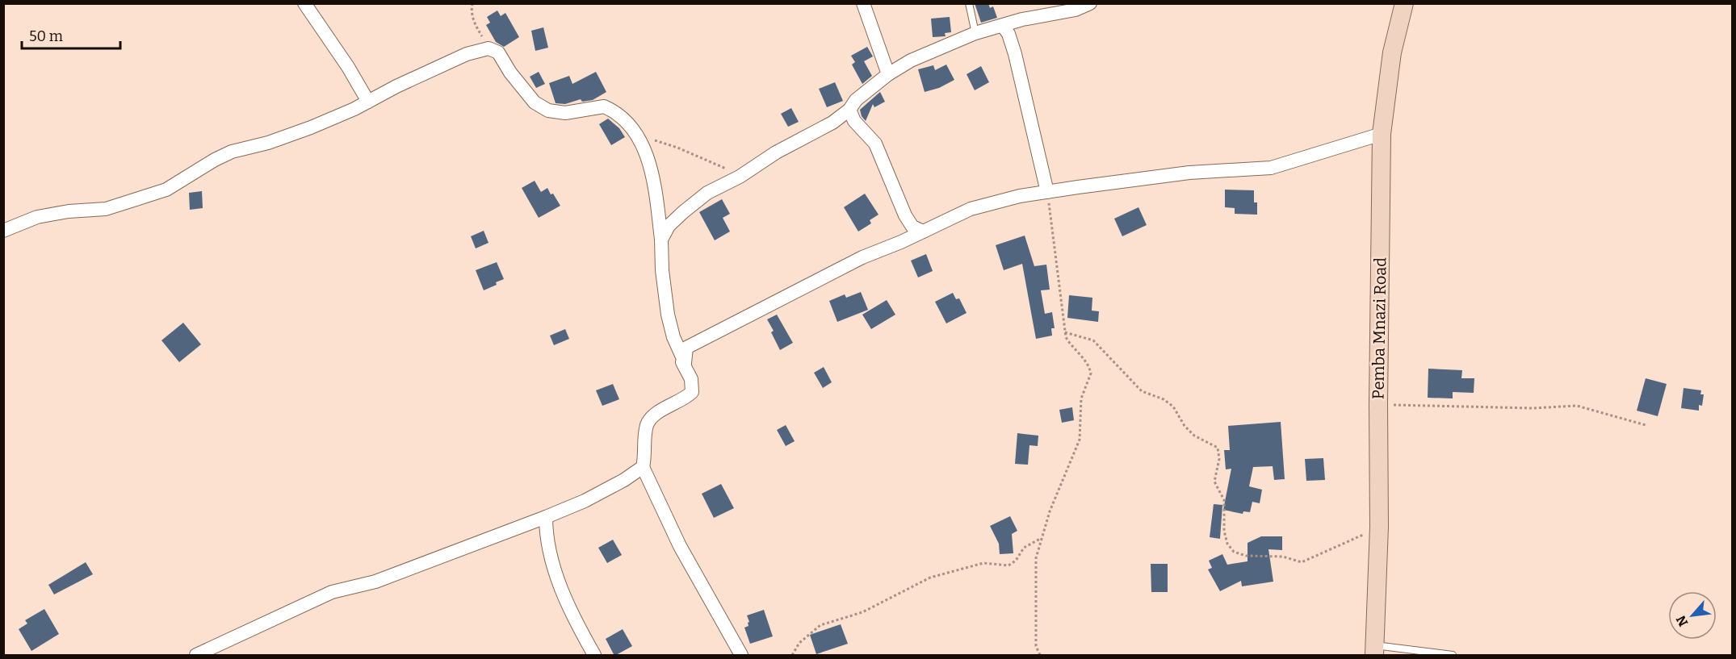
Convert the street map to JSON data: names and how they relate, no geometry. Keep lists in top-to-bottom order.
{
  "streets": {
    "main road": ["Pemba Mnazi Road"]
  },
  "scale_bar": "50 m",
  "north": "bottom left"
}
